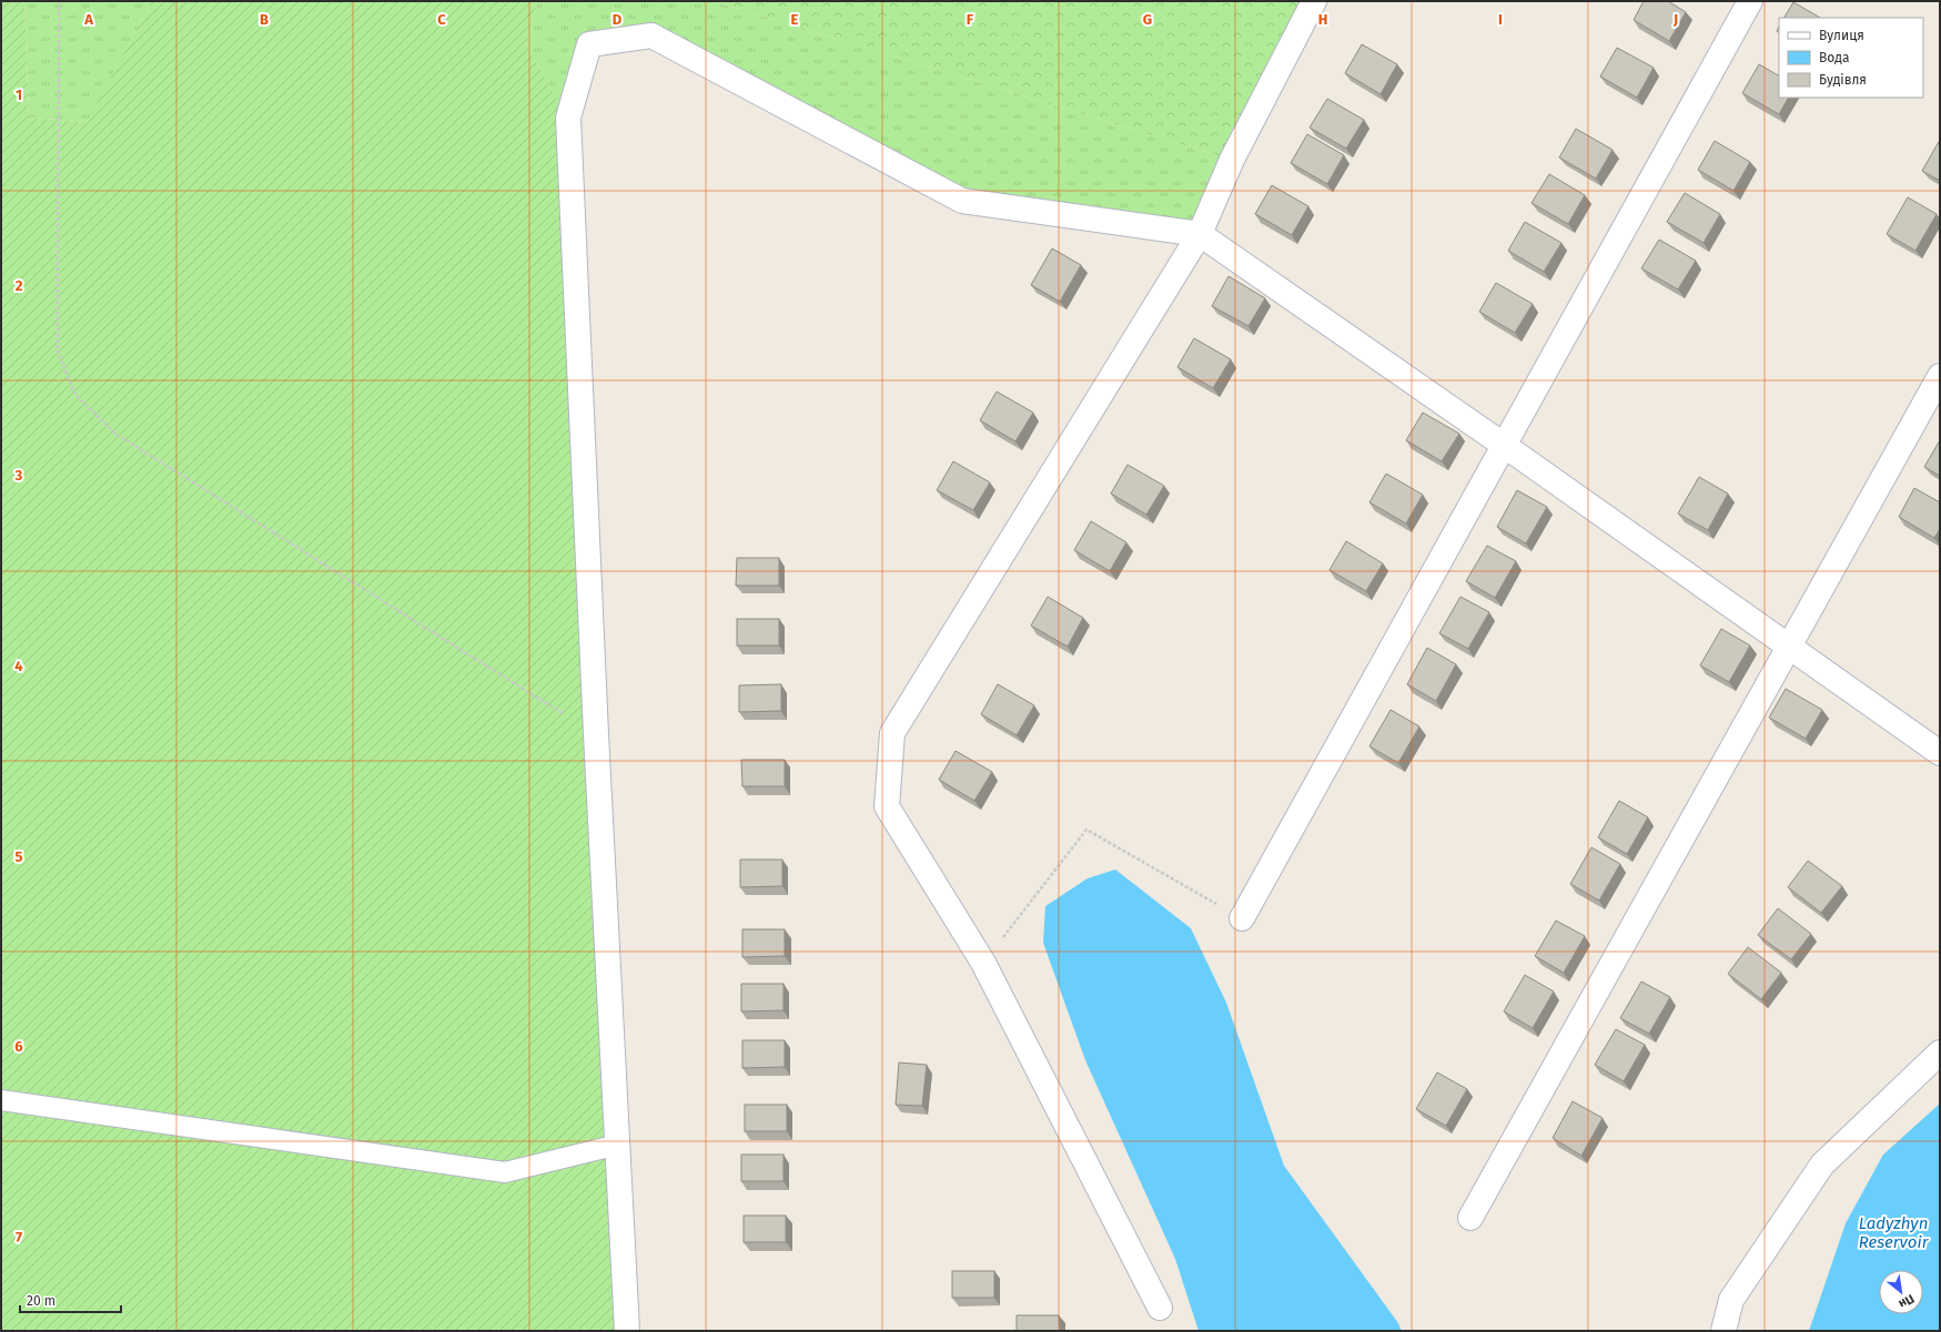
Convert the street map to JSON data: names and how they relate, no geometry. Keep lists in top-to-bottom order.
{
  "water": ["Ladyzhyn Reservoir"],
  "legend": ["Вулиця", "Вода", "Будівля"],
  "scale_bar": "20 m",
  "north": "bottom right",
  "grid": {
    "columns": [
      "A",
      "B",
      "C",
      "D",
      "E",
      "F",
      "G",
      "H",
      "I",
      "J"
    ],
    "rows": [
      "1",
      "2",
      "3",
      "4",
      "5",
      "6",
      "7"
    ]
  }
}
